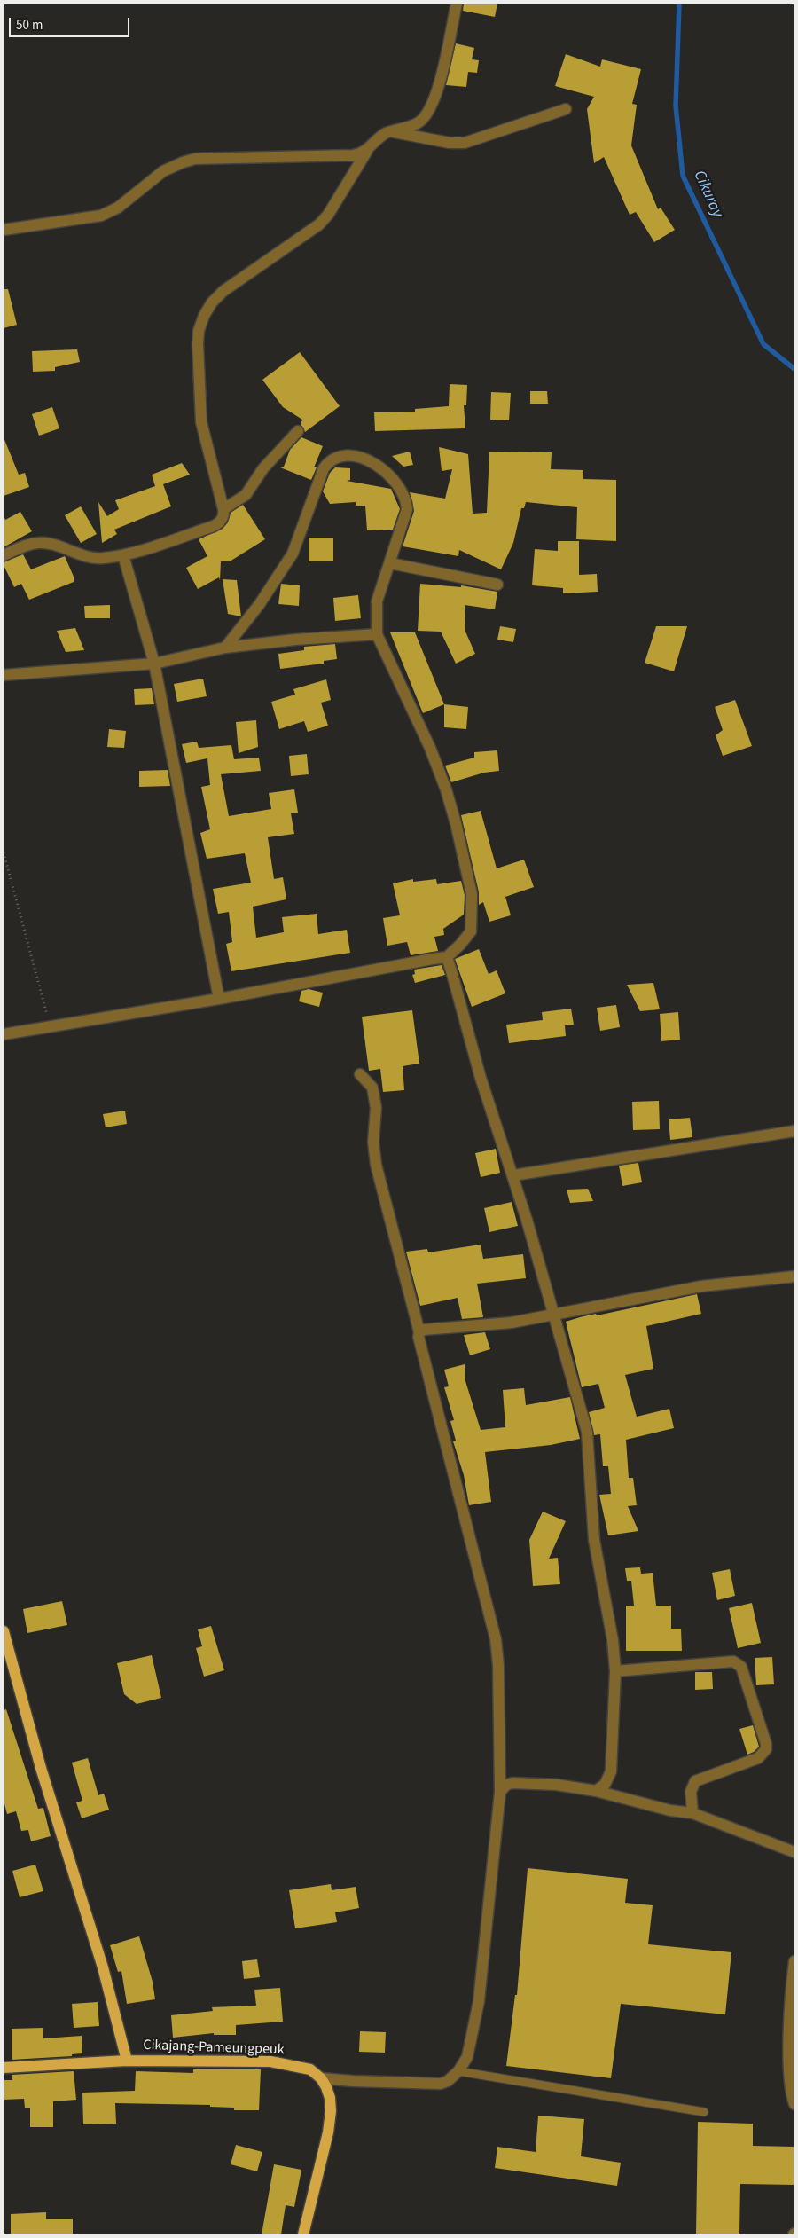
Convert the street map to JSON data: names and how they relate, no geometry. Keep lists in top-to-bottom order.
{
  "streets": {
    "main road": ["Cikajang-Pameungpeuk"]
  },
  "water": ["Cikuray"],
  "scale_bar": "50 m"
}
